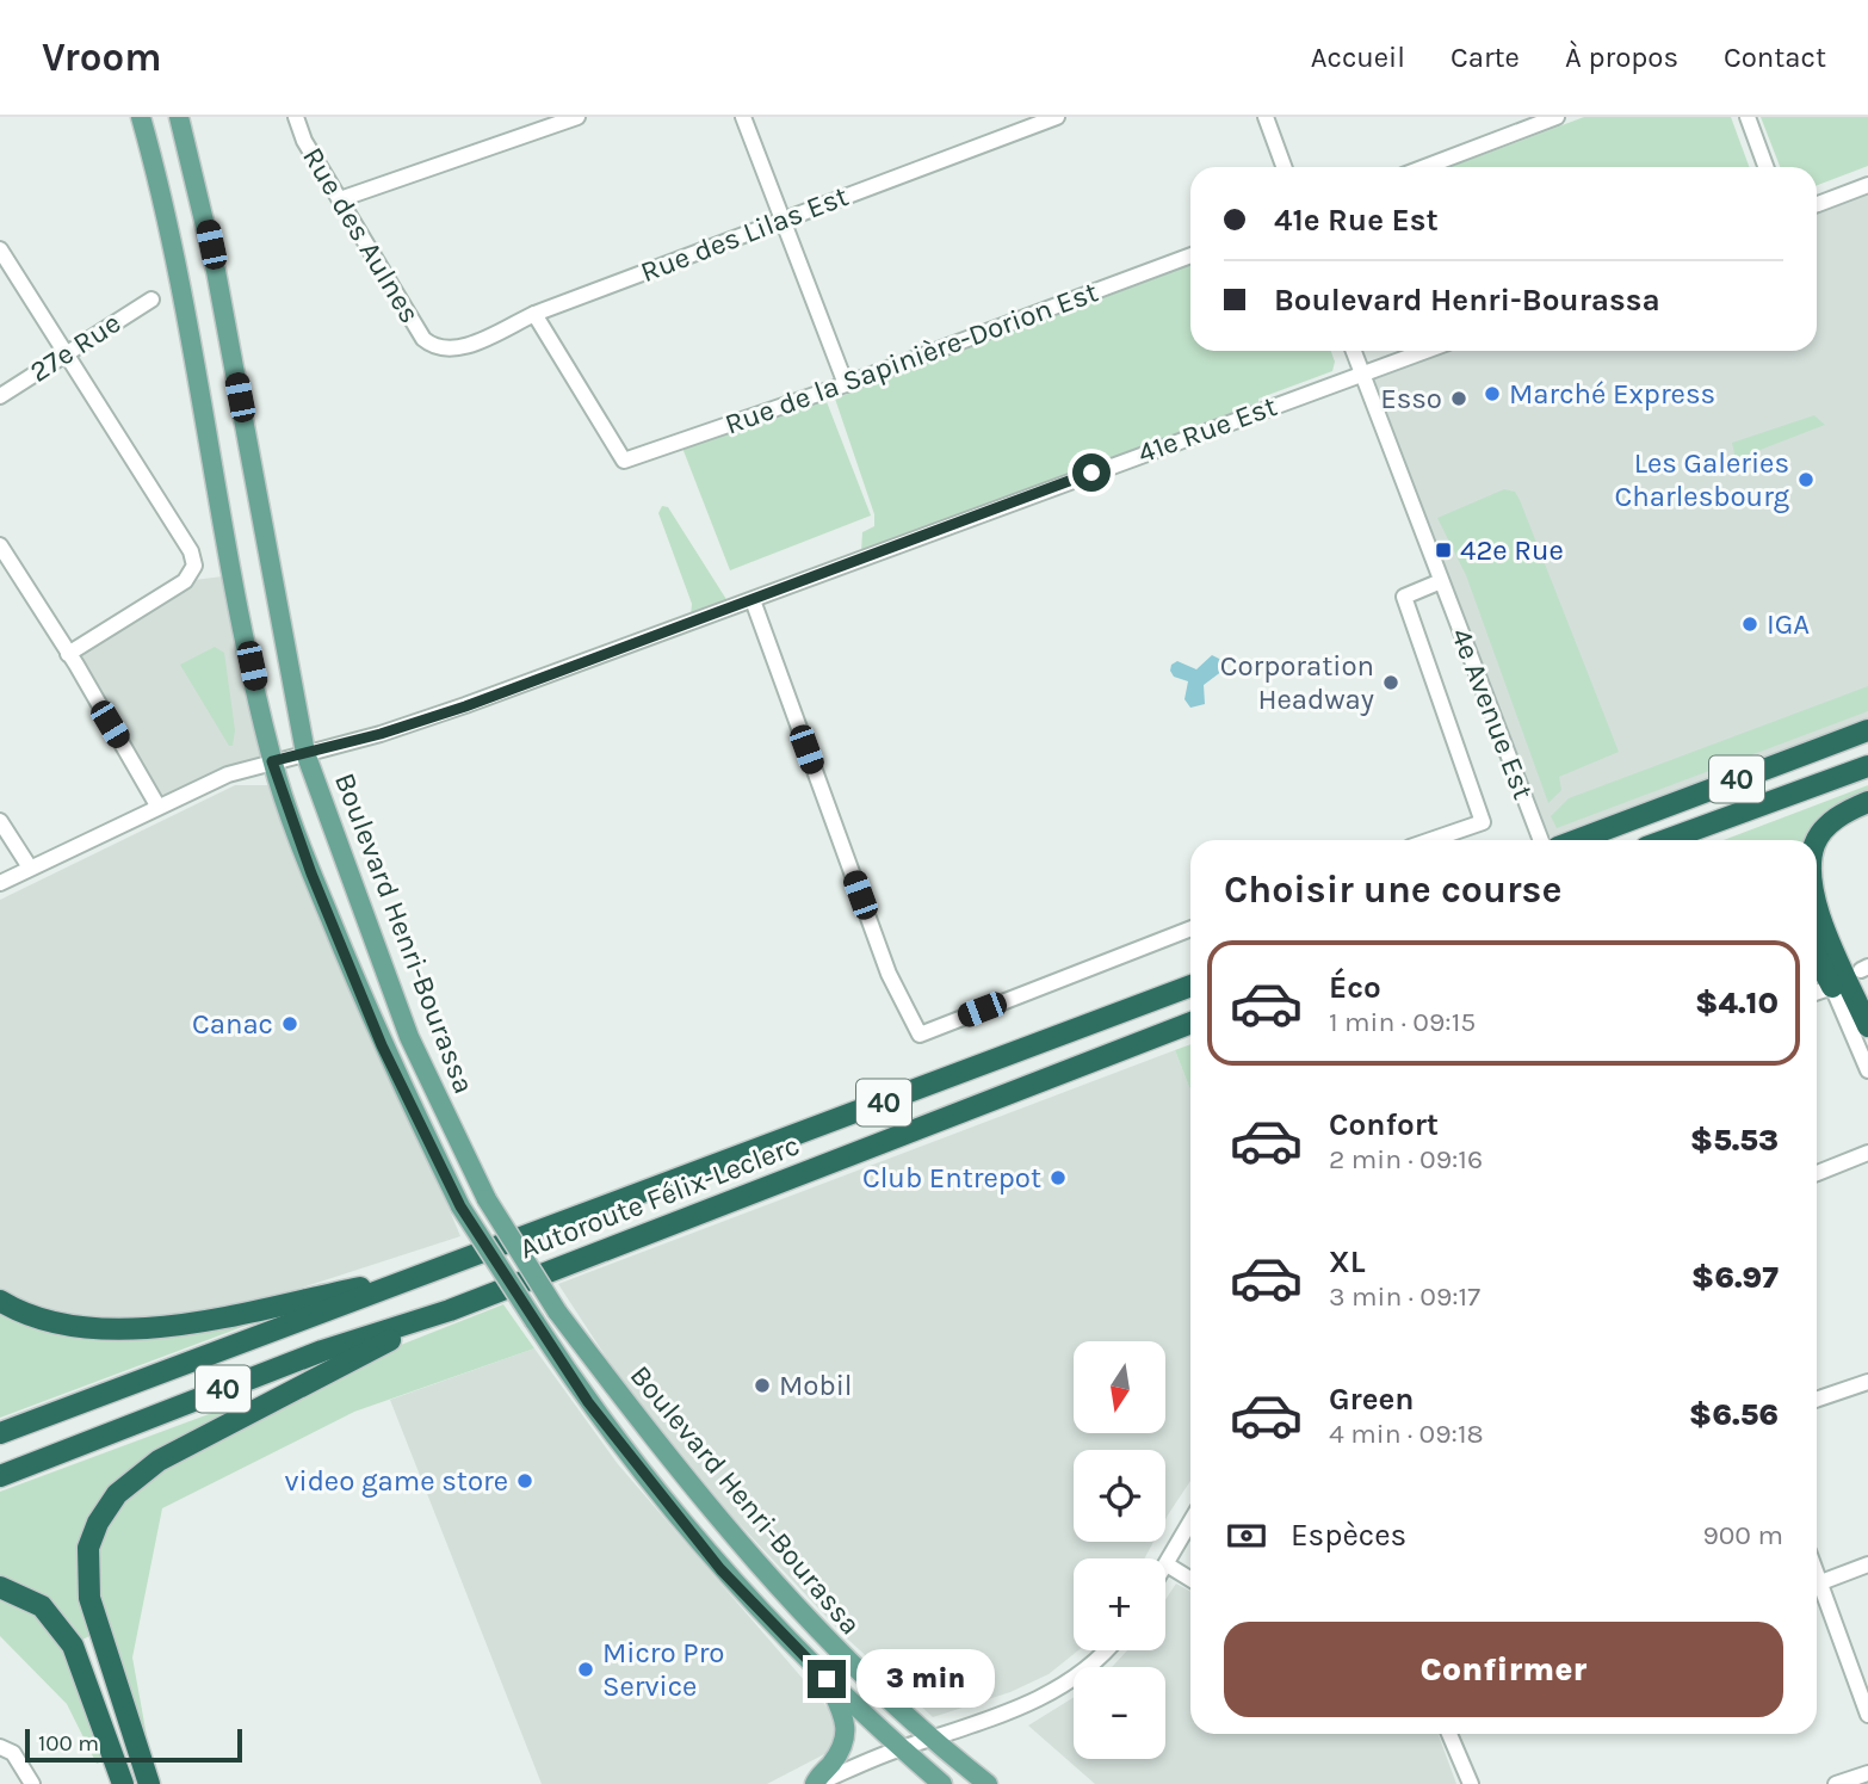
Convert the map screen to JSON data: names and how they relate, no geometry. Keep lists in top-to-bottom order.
{
  "streets": {
    "highway": ["40", "Autoroute Félix-Leclerc"],
    "main road": ["Boulevard Henri-Bourassa"],
    "street": [
      "Rue des Lilas Est",
      "Rue des Aulnes",
      "27e Rue",
      "Rue de la Sapinière-Dorion Est",
      "41e Rue Est",
      "4e Avenue Est"
    ]
  },
  "crossings": [
    ["Rue des Lilas Est", "Rue des Aulnes"],
    ["Rue des Lilas Est", "Rue de la Sapinière-Dorion Est"],
    ["41e Rue Est", "4e Avenue Est"],
    ["41e Rue Est", "Boulevard Henri-Bourassa"]
  ],
  "places": {
    "other": [
      "Marché Express",
      "Esso",
      "Les Galeries Charlesbourg",
      "IGA",
      "Corporation Headway",
      "Canac",
      "Club Entrepot",
      "Mobil",
      "video game store",
      "Micro Pro Service"
    ],
    "transit": ["42e Rue"]
  },
  "scale_bar": "100 m",
  "north": "bottom",
  "page": {
    "header": "Vroom",
    "nav": [
      "Accueil",
      "Carte",
      "À propos",
      "Contact"
    ],
    "banner": ["41e Rue Est", "Boulevard Henri-Bourassa"],
    "heading": "Choisir une course",
    "list": [
      {
        "name": "Éco",
        "note": "1 min · 09:15",
        "value": "$4.10"
      },
      {
        "name": "Confort",
        "note": "2 min · 09:16",
        "value": "$5.53"
      },
      {
        "name": "XL",
        "note": "3 min · 09:17",
        "value": "$6.97"
      },
      {
        "name": "Green",
        "note": "4 min · 09:18",
        "value": "$6.56"
      }
    ],
    "map_buttons": ["+", "−"],
    "pay": ["Espèces", "900 m"],
    "buttons": "Confirmer",
    "bubble": "3 min",
    "scale": "100 m"
  }
}
